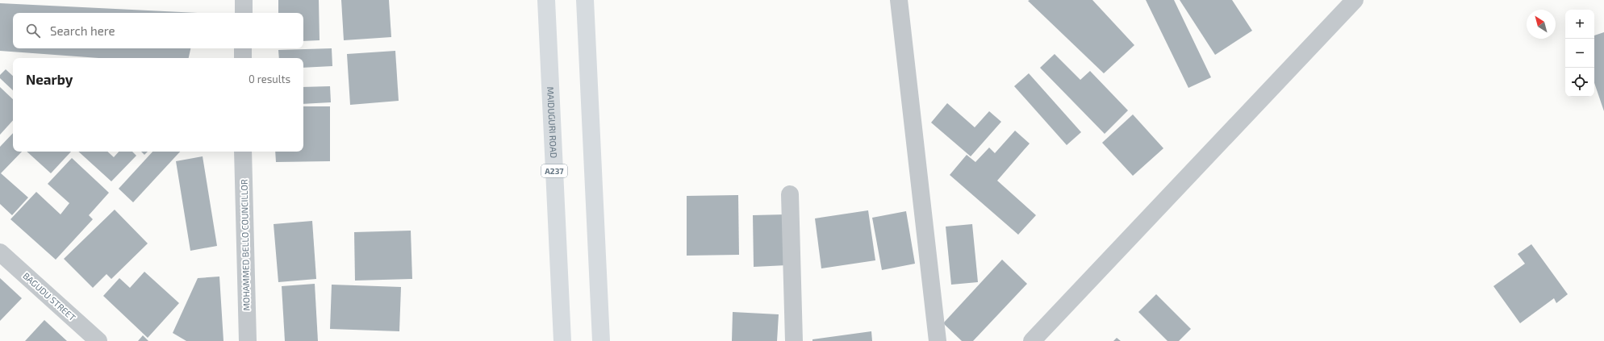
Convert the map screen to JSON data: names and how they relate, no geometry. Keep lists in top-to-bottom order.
{
  "streets": {
    "highway": ["MAIDUGURI ROAD", "A237"],
    "street": ["MOHAMMED BELLO COUNCILLOR", "BAGUDU STREET"]
  },
  "north": "top left",
  "page": {
    "map_buttons": ["+", "−"],
    "search": "Search here",
    "heading": ["Nearby", "0 results"]
  }
}
